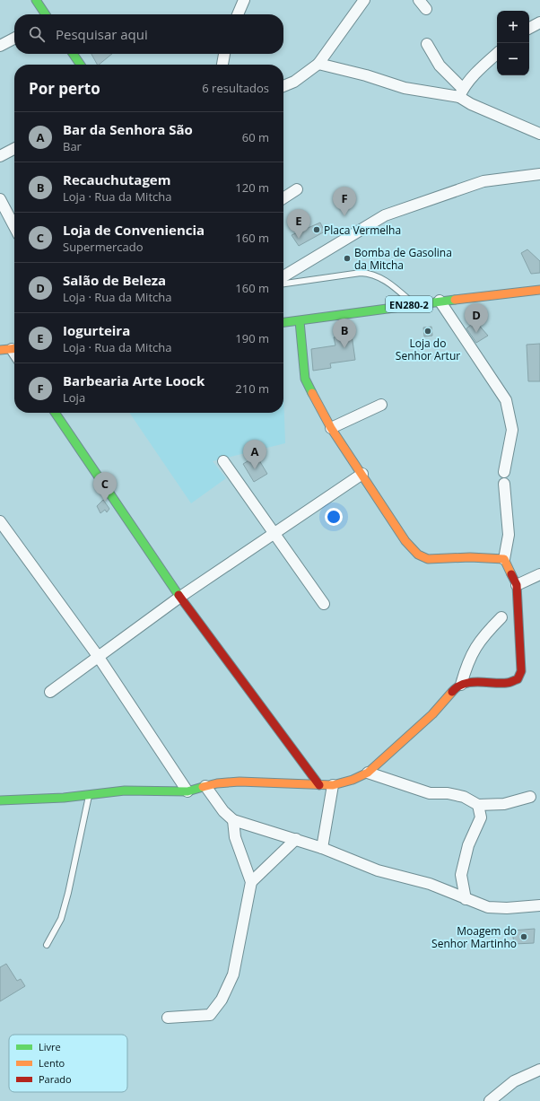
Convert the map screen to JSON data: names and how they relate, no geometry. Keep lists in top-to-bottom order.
{
  "streets": {
    "street": ["EN280-2"]
  },
  "places": [
    "Placa Vermelha",
    "Bomba de Gasolina da Mitcha",
    "Loja do Senhor Artur",
    "Moagem do Senhor Martinho"
  ],
  "legend": ["Livre", "Lento", "Parado"],
  "page": {
    "map_buttons": ["+", "−"],
    "search": "Pesquisar aqui",
    "heading": ["Por perto", "6 resultados"],
    "list": [
      {
        "mark": "A",
        "name": "Bar da Senhora São",
        "note": "Bar",
        "value": "60 m"
      },
      {
        "mark": "B",
        "name": "Recauchutagem",
        "note": "Loja · Rua da Mitcha",
        "value": "120 m"
      },
      {
        "mark": "C",
        "name": "Loja de Conveniencia",
        "note": "Supermercado",
        "value": "160 m"
      },
      {
        "mark": "D",
        "name": "Salão de Beleza",
        "note": "Loja · Rua da Mitcha",
        "value": "160 m"
      },
      {
        "mark": "E",
        "name": "Iogurteira",
        "note": "Loja · Rua da Mitcha",
        "value": "190 m"
      },
      {
        "mark": "F",
        "name": "Barbearia Arte Loock",
        "note": "Loja",
        "value": "210 m"
      }
    ],
    "pins": [
      "F",
      "E",
      "D",
      "B",
      "A",
      "C"
    ]
  }
}
